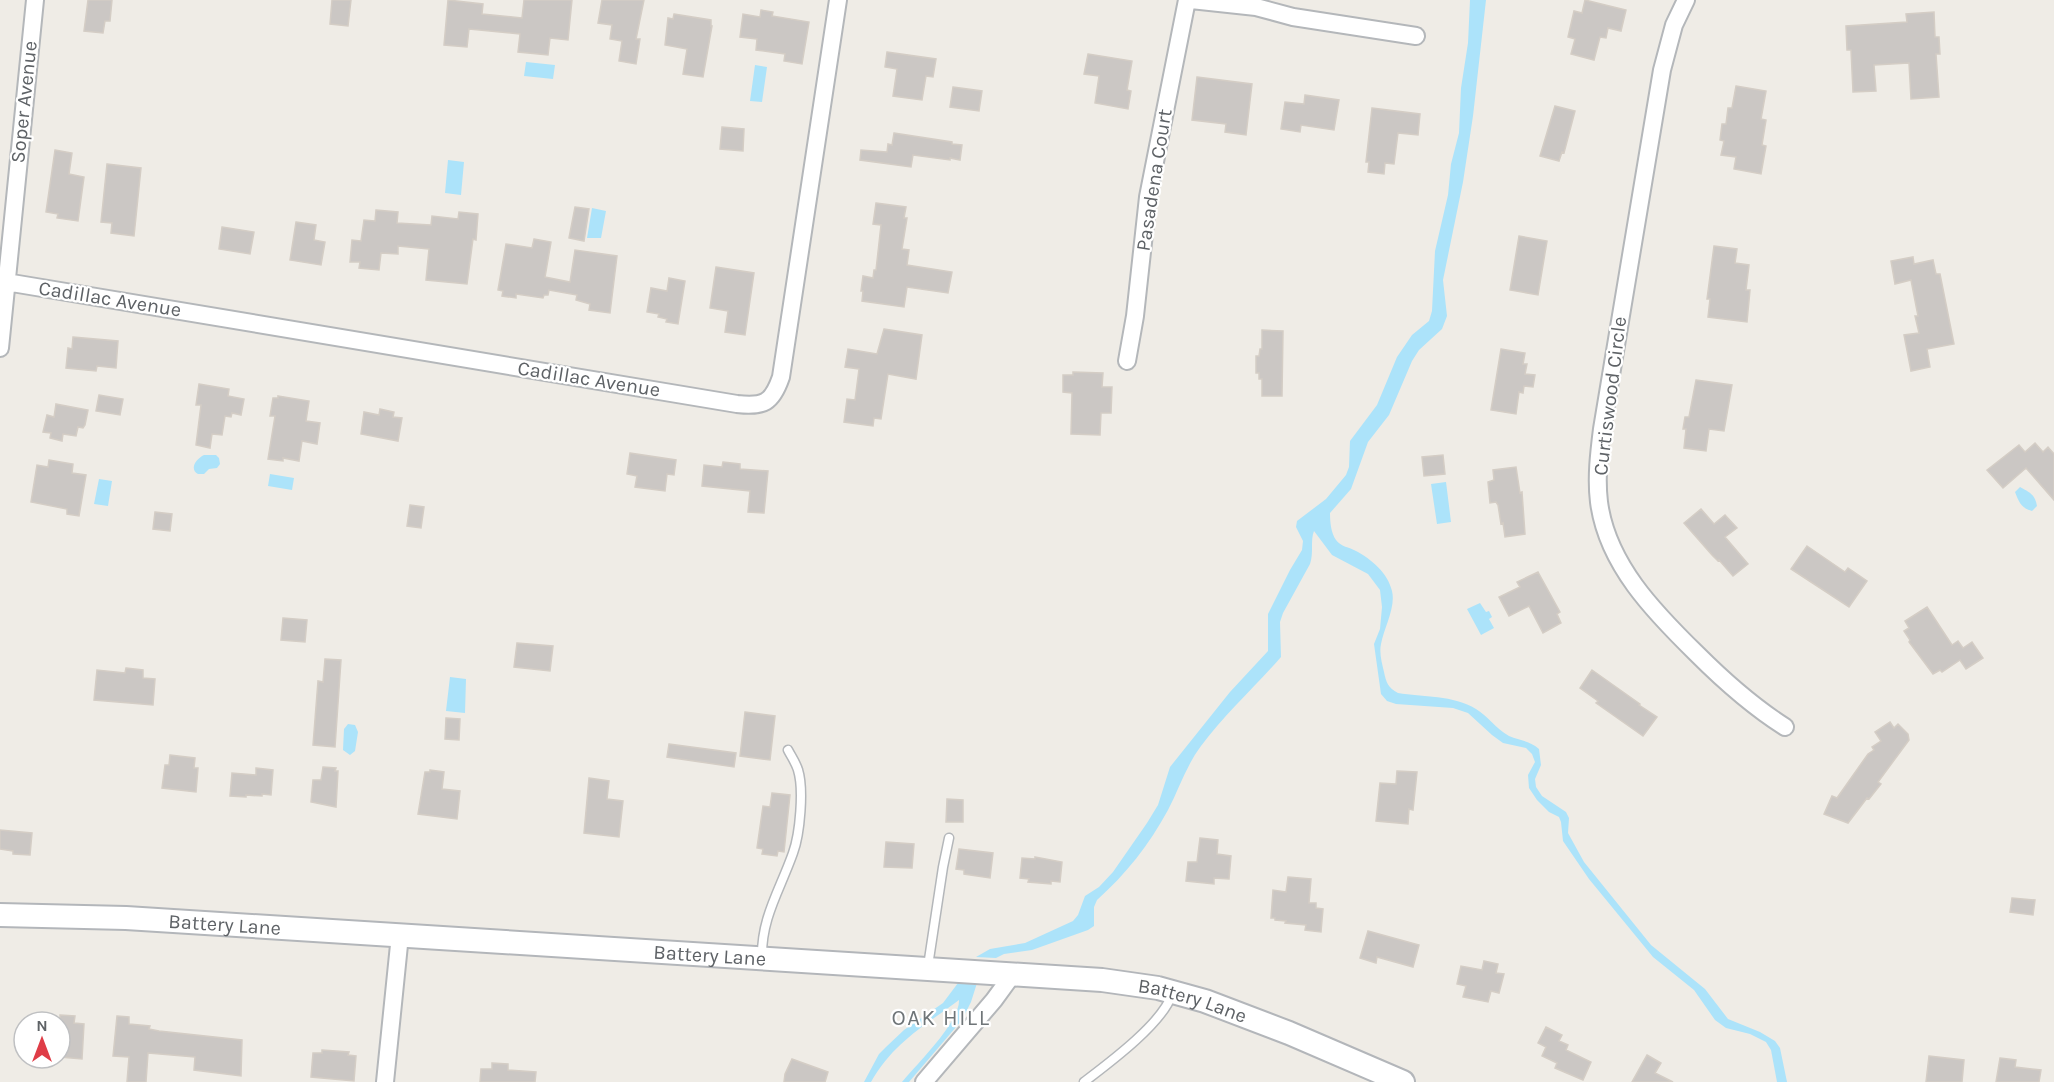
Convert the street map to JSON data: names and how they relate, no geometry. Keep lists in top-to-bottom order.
{
  "streets": {
    "main road": ["Battery Lane"],
    "street": [
      "Soper Avenue",
      "Pasadena Court",
      "Cadillac Avenue",
      "Curtiswood Circle"
    ]
  },
  "crossings": [
    ["Soper Avenue", "Cadillac Avenue"]
  ],
  "districts": ["OAK HILL"],
  "north": "top"
}
